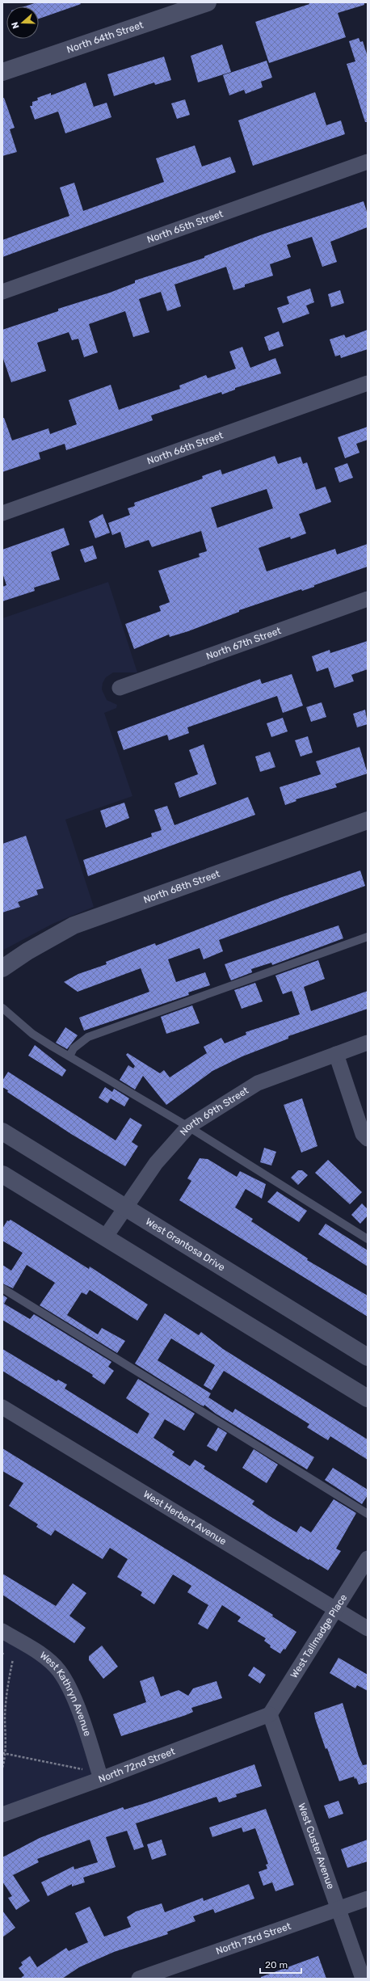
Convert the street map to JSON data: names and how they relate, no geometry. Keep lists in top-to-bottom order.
{
  "streets": {
    "street": [
      "North 64th Street",
      "North 65th Street",
      "North 66th Street",
      "North 67th Street",
      "North 68th Street",
      "North 69th Street",
      "West Grantosa Drive",
      "West Herbert Avenue",
      "West Tallmadge Place",
      "West Kathryn Avenue",
      "North 72nd Street",
      "West Custer Avenue",
      "North 73rd Street"
    ]
  },
  "crossings": [
    ["North 69th Street", "West Grantosa Drive"],
    ["West Herbert Avenue", "West Tallmadge Place"],
    ["West Tallmadge Place", "North 72nd Street"],
    ["West Tallmadge Place", "West Custer Avenue"],
    ["West Kathryn Avenue", "North 72nd Street"],
    ["North 72nd Street", "West Custer Avenue"],
    ["West Custer Avenue", "North 73rd Street"]
  ],
  "scale_bar": "20 m",
  "north": "left"
}
